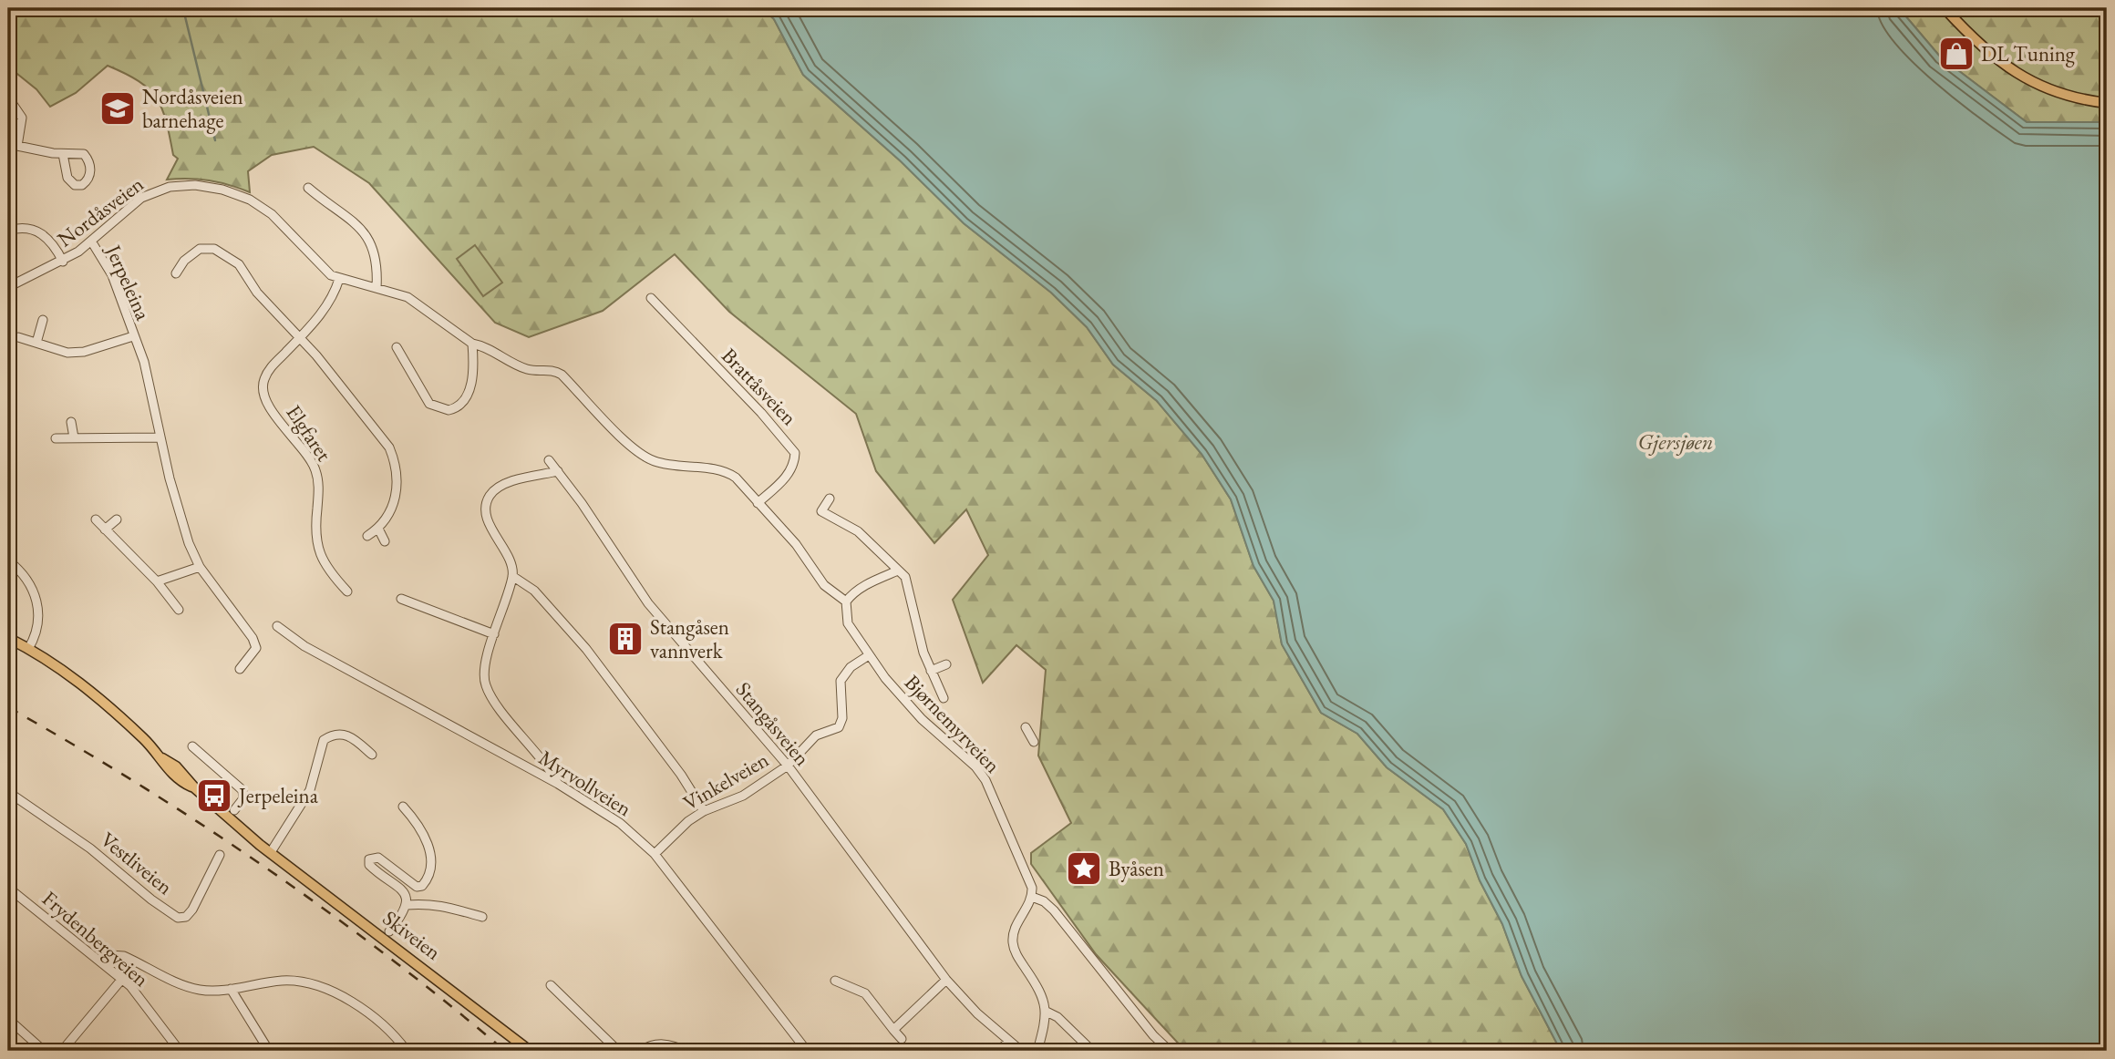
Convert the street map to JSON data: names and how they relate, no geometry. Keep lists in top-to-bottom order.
{
  "streets": {
    "main road": ["Skiveien"],
    "street": [
      "Nordåsveien",
      "Jerpeleina",
      "Brattåsveien",
      "Elgfaret",
      "Stangåsveien",
      "Bjørnemyrveien",
      "Vinkelveien",
      "Myrvollveien",
      "Vestliveien",
      "Frydenbergveien"
    ]
  },
  "crossings": [
    ["Nordåsveien", "Jerpeleina"],
    ["Nordåsveien", "Elgfaret"],
    ["Stangåsveien", "Vinkelveien"],
    ["Bjørnemyrveien", "Vinkelveien"],
    ["Vinkelveien", "Myrvollveien"]
  ],
  "water": ["Gjersjøen"],
  "places": {
    "shop": ["DL Tuning"],
    "school or university": ["Nordåsveien barnehage"],
    "building": ["Stangåsen vannverk"],
    "bus stop": ["Jerpeleina"],
    "place": ["Byåsen"]
  }
}
